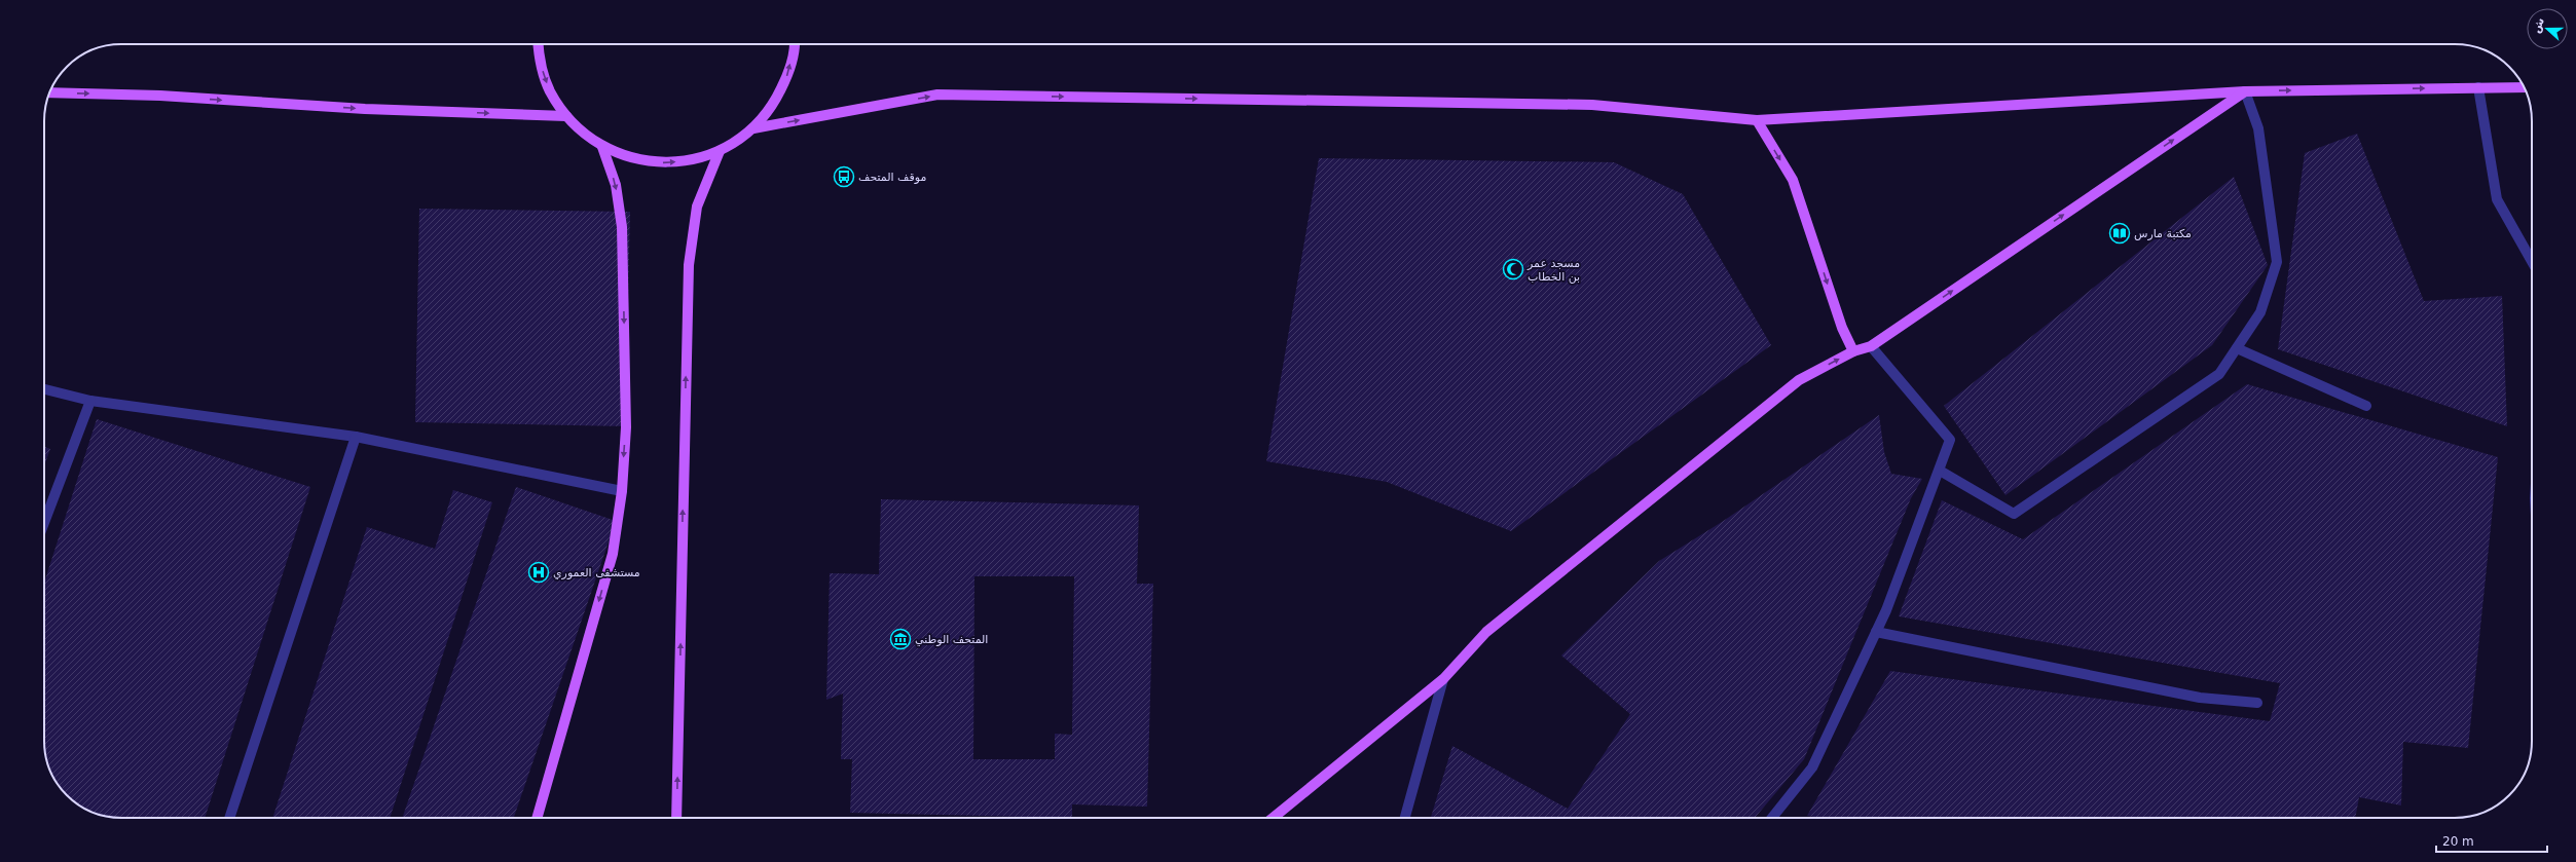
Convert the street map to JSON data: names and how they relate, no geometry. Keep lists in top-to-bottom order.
{
  "places": {
    "bus stop": ["موقف المتحف"],
    "library": ["مكتبة مارس"],
    "mosque": ["مسجد عمر بن الخطاب"],
    "hospital": ["مستشفى العموري"],
    "museum": ["المتحف الوطني"]
  },
  "scale_bar": "20 m",
  "north": "left"
}
